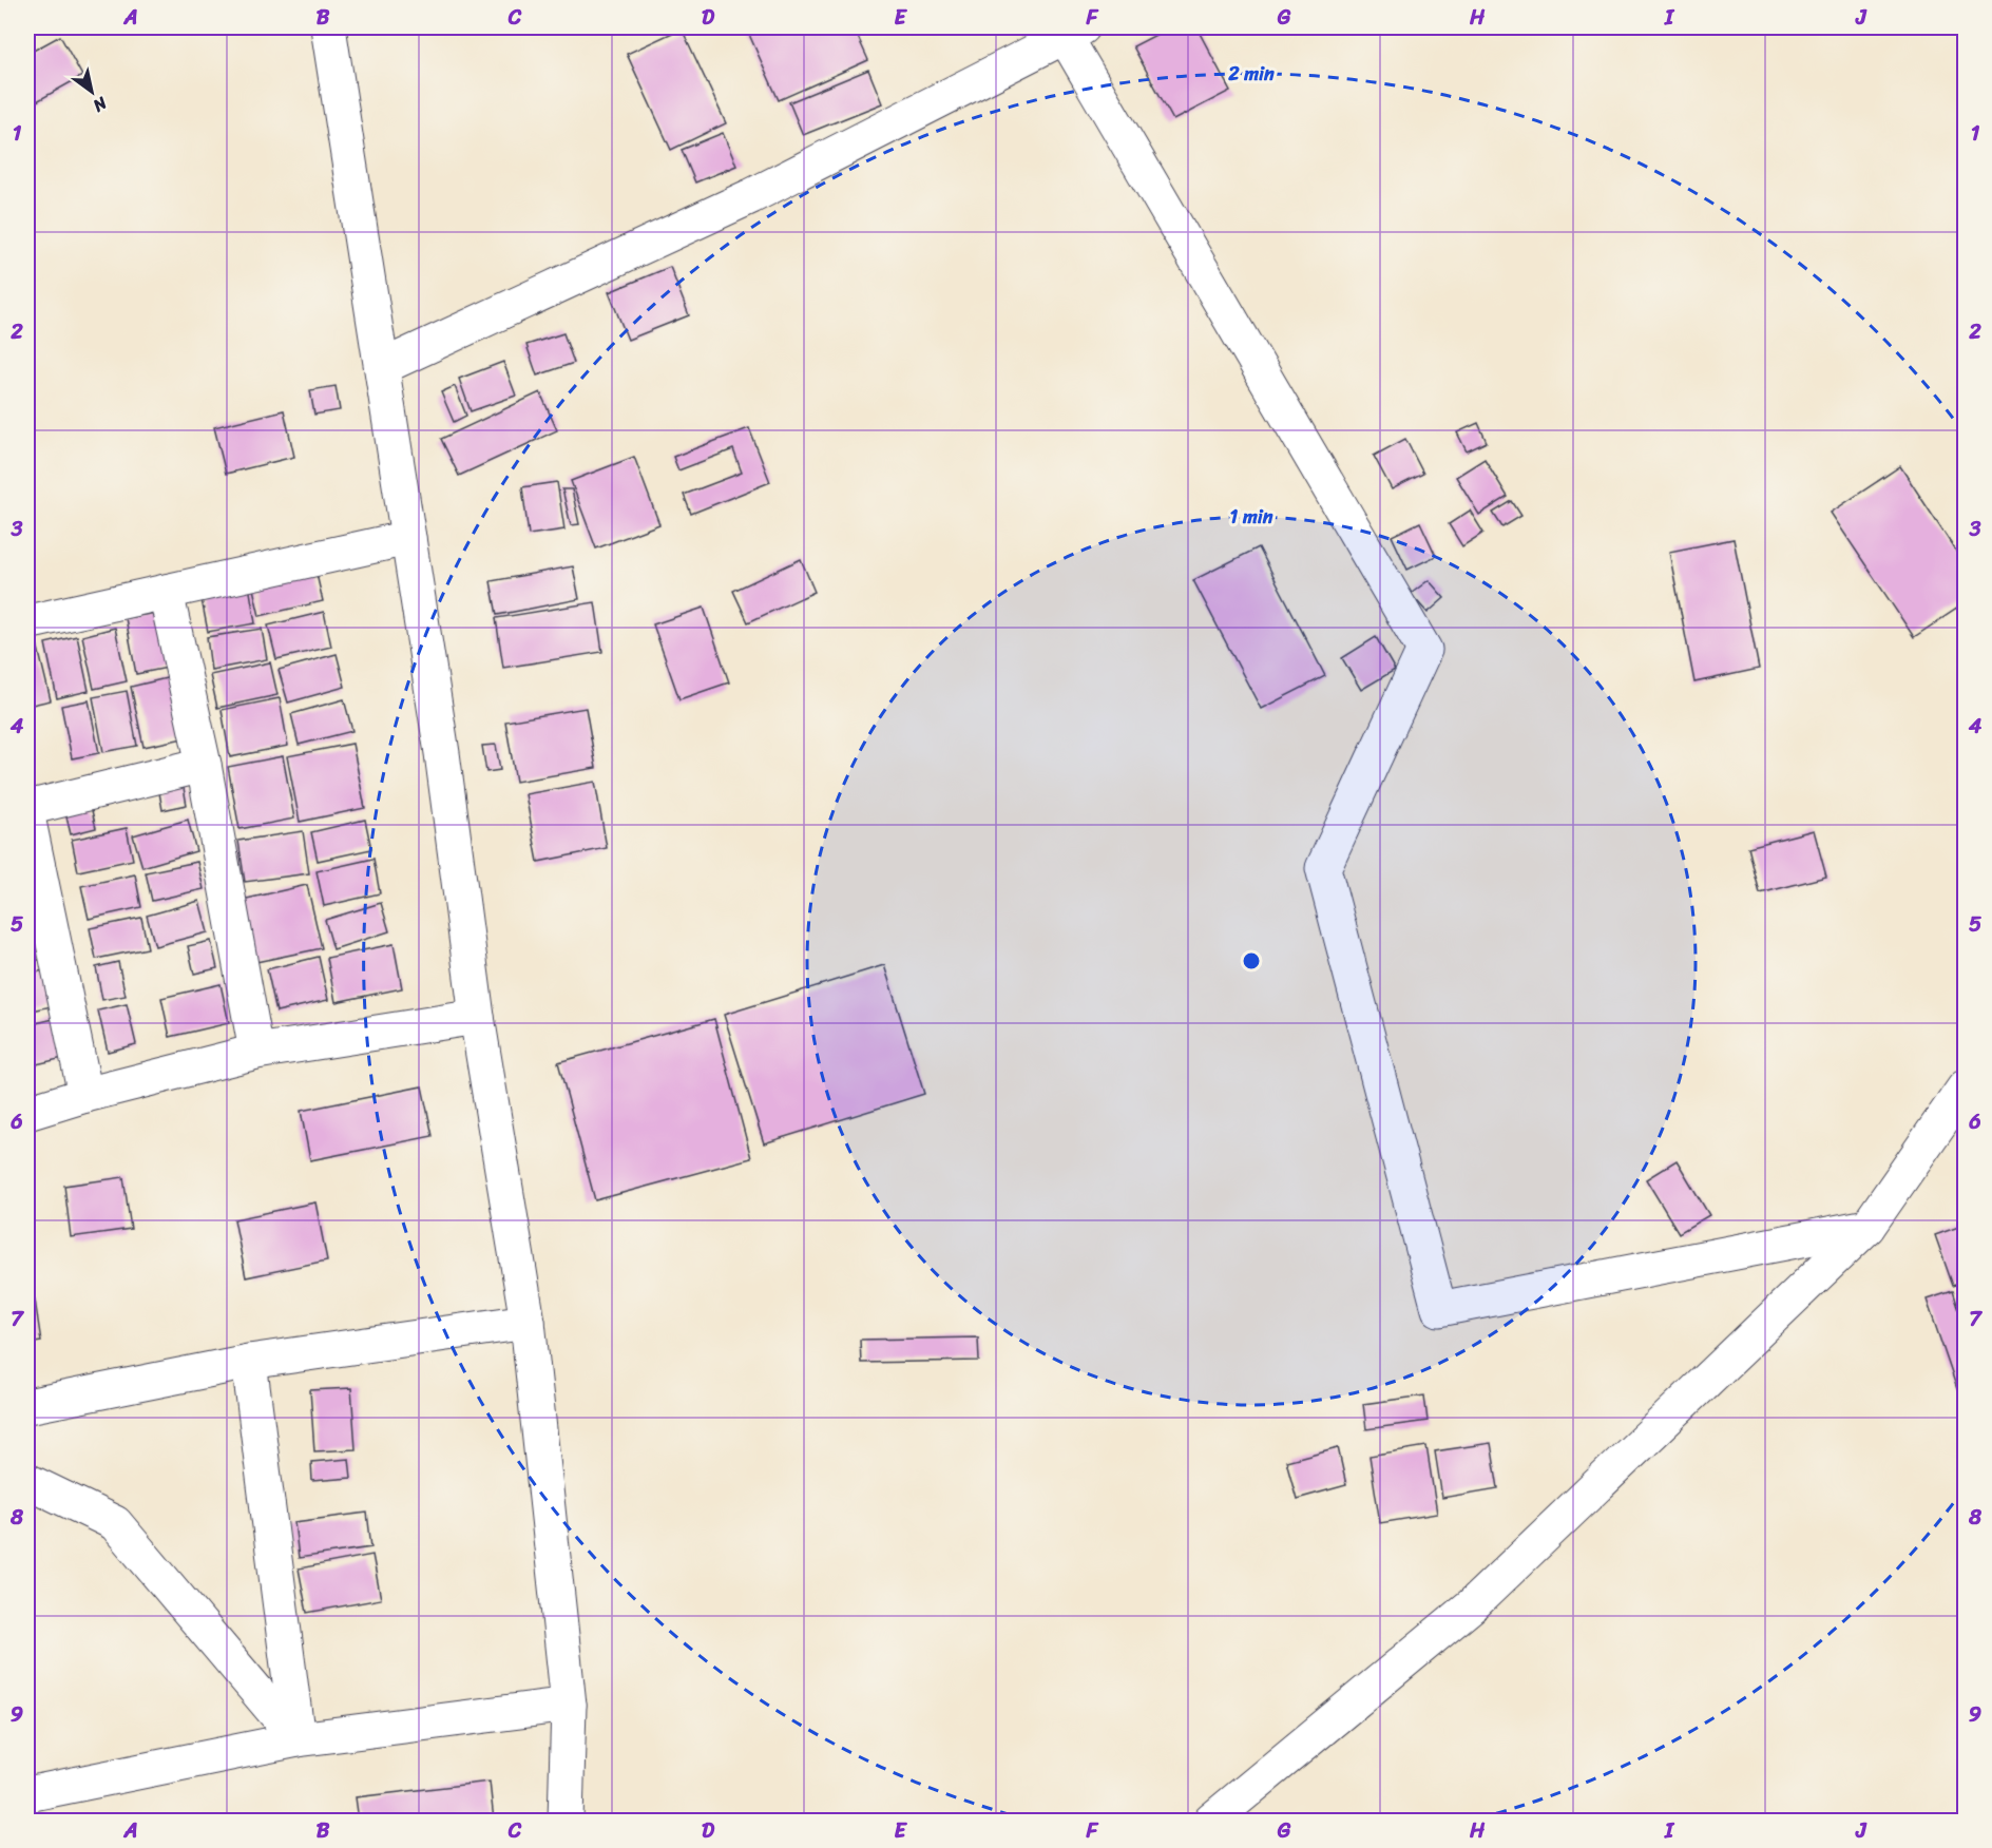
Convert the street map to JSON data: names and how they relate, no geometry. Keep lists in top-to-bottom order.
{
  "north": "bottom right",
  "grid": {
    "columns": [
      "A",
      "B",
      "C",
      "D",
      "E",
      "F",
      "G",
      "H",
      "I",
      "J"
    ],
    "rows": [
      "1",
      "2",
      "3",
      "4",
      "5",
      "6",
      "7",
      "8",
      "9"
    ]
  },
  "rings": ["2 min", "1 min"]
}
